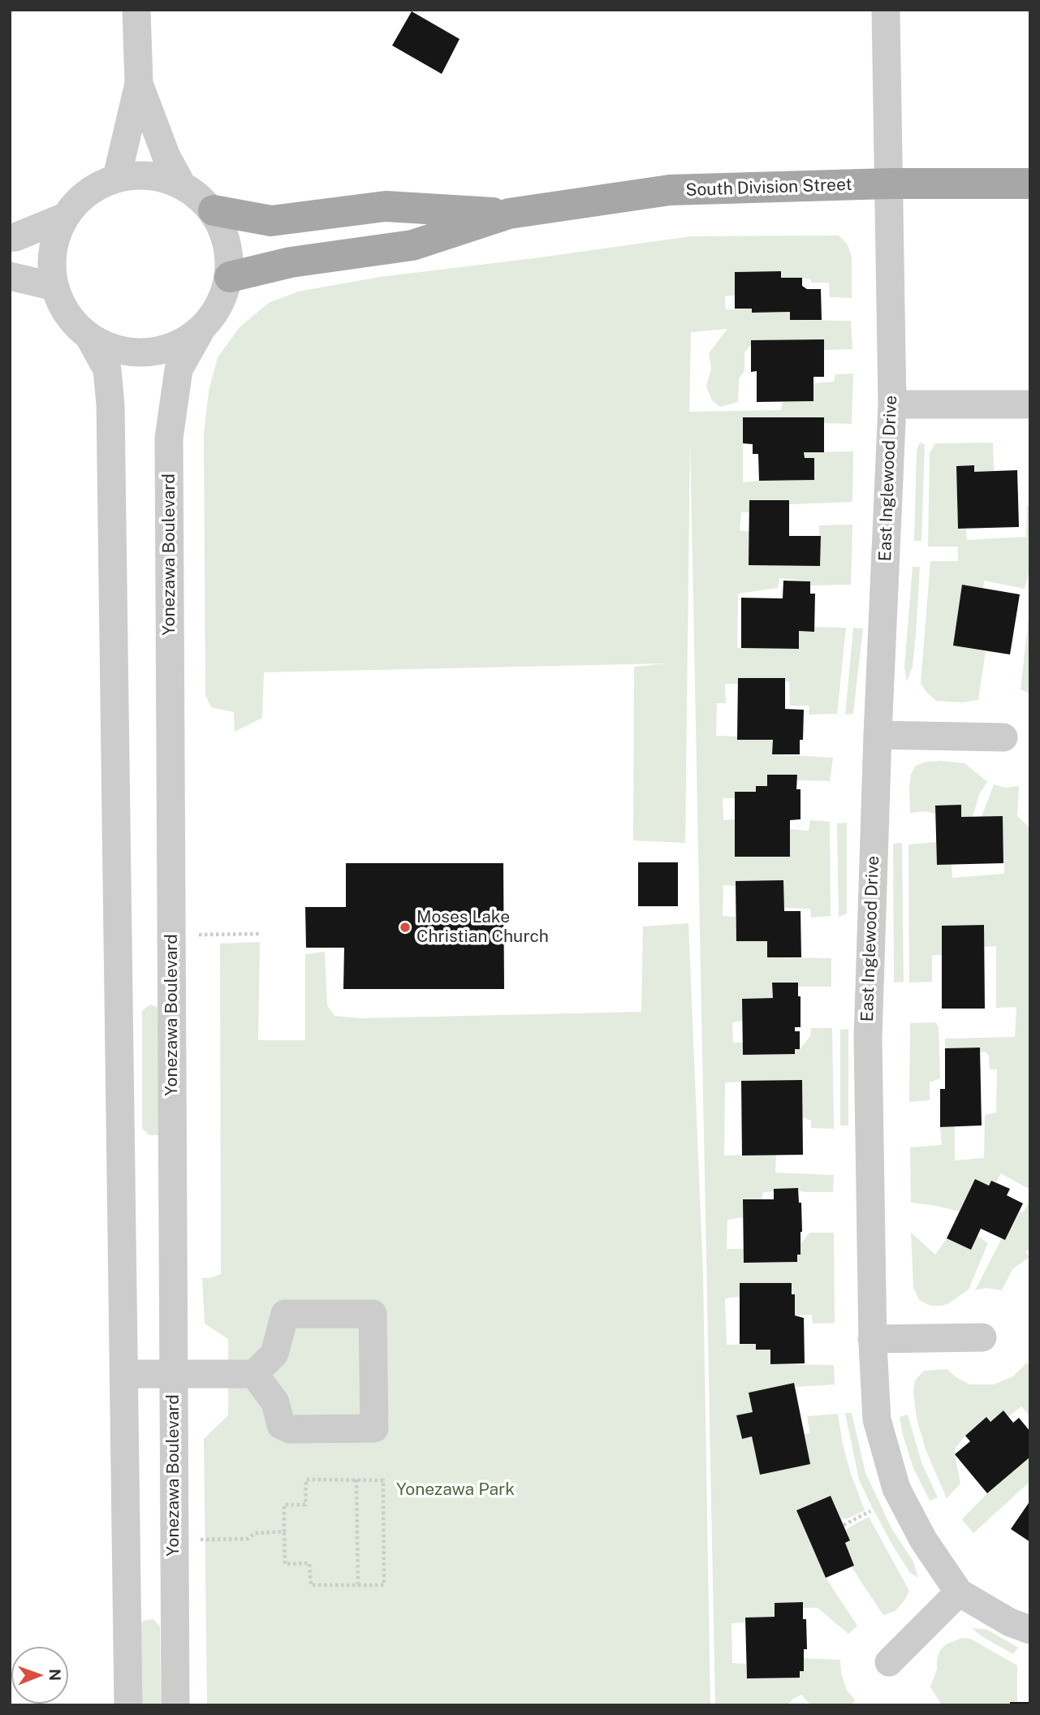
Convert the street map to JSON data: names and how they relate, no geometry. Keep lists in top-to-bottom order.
{
  "streets": {
    "main road": ["South Division Street"],
    "street": ["East Inglewood Drive", "Yonezawa Boulevard"]
  },
  "crossings": [
    ["South Division Street", "East Inglewood Drive"],
    ["South Division Street", "Yonezawa Boulevard"]
  ],
  "parks": ["Yonezawa Park"],
  "places": ["Moses Lake Christian Church"],
  "north": "right"
}
